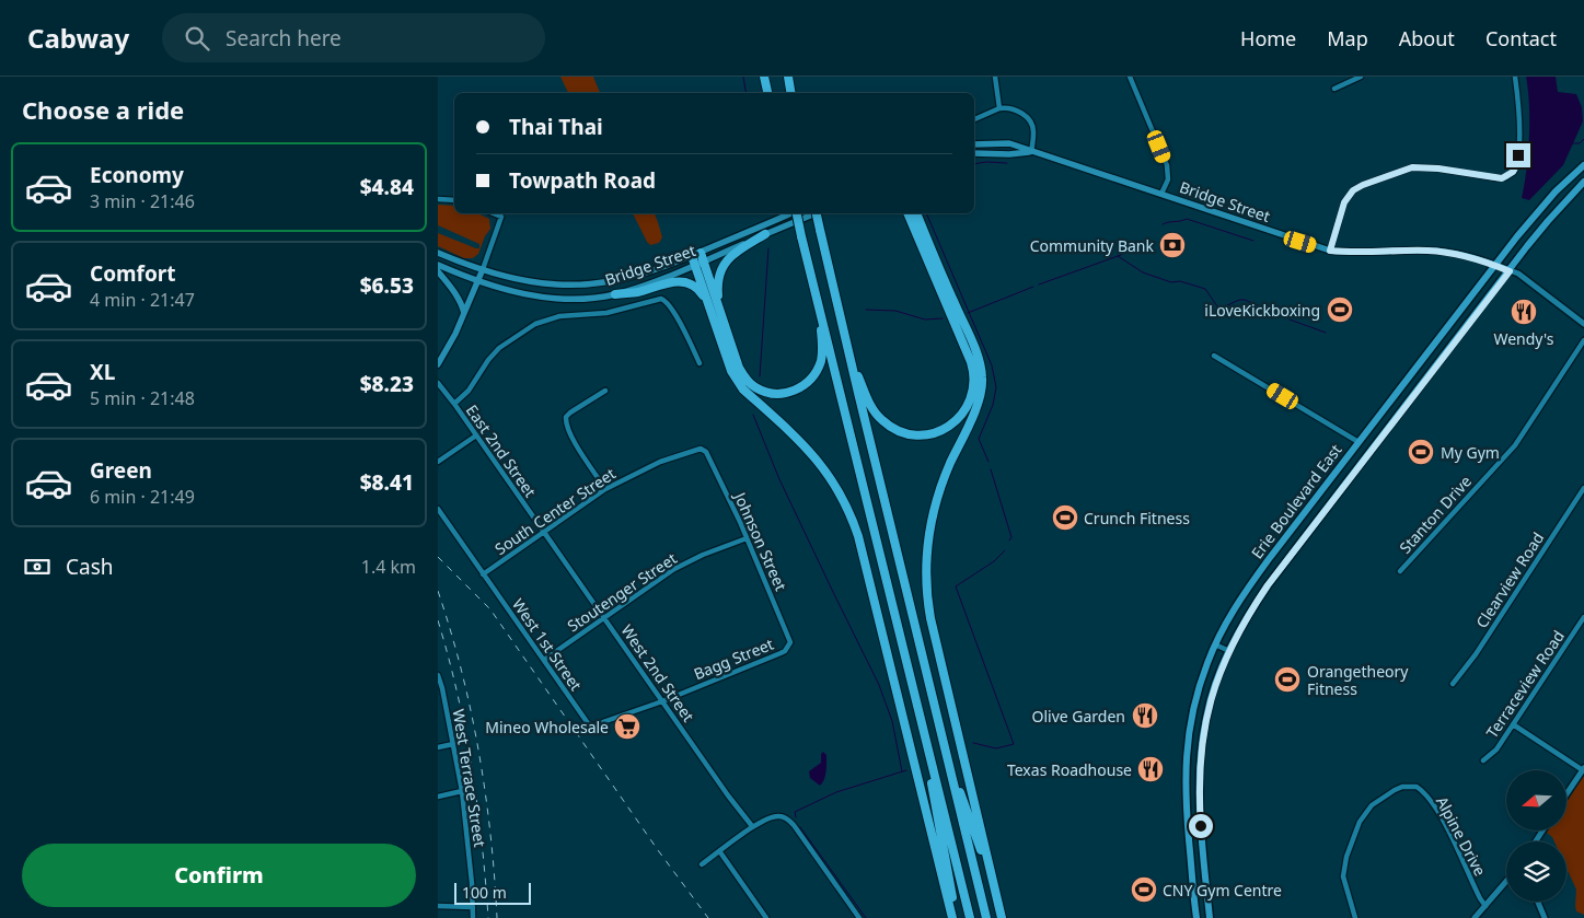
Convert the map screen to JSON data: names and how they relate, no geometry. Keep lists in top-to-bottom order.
{
  "streets": {
    "main road": ["Bridge Street", "Erie Boulevard East"],
    "street": [
      "East 2nd Street",
      "South Center Street",
      "Stanton Drive",
      "Johnson Street",
      "Clearview Road",
      "Stoutenger Street",
      "West 1st Street",
      "Bagg Street",
      "West 2nd Street",
      "Terraceview Road",
      "West Terrace Street",
      "Alpine Drive"
    ]
  },
  "crossings": [
    ["Bridge Street", "Erie Boulevard East"],
    ["East 2nd Street", "South Center Street"],
    ["East 2nd Street", "West 2nd Street"],
    ["South Center Street", "Johnson Street"],
    ["South Center Street", "West 1st Street"],
    ["South Center Street", "West 2nd Street"],
    ["Johnson Street", "Stoutenger Street"],
    ["Johnson Street", "Bagg Street"],
    ["Stoutenger Street", "West 1st Street"],
    ["Stoutenger Street", "West 2nd Street"],
    ["West 1st Street", "Bagg Street"],
    ["Bagg Street", "West 2nd Street"]
  ],
  "places": {
    "bank": ["Community Bank"],
    "sports": [
      "iLoveKickboxing",
      "My Gym",
      "Crunch Fitness",
      "Orangetheory Fitness",
      "CNY Gym Centre"
    ],
    "restaurant": ["Wendy's", "Olive Garden", "Texas Roadhouse"],
    "supermarket": ["Mineo Wholesale"]
  },
  "scale_bar": "100 m",
  "north": "left",
  "page": {
    "header": "Cabway",
    "search": "Search here",
    "nav": [
      "Home",
      "Map",
      "About",
      "Contact"
    ],
    "heading": "Choose a ride",
    "banner": ["Thai Thai", "Towpath Road"],
    "list": [
      {
        "name": "Economy",
        "note": "3 min · 21:46",
        "value": "$4.84"
      },
      {
        "name": "Comfort",
        "note": "4 min · 21:47",
        "value": "$6.53"
      },
      {
        "name": "XL",
        "note": "5 min · 21:48",
        "value": "$8.23"
      },
      {
        "name": "Green",
        "note": "6 min · 21:49",
        "value": "$8.41"
      }
    ],
    "pay": ["Cash", "1.4 km"],
    "buttons": "Confirm",
    "scale": "100 m"
  }
}
